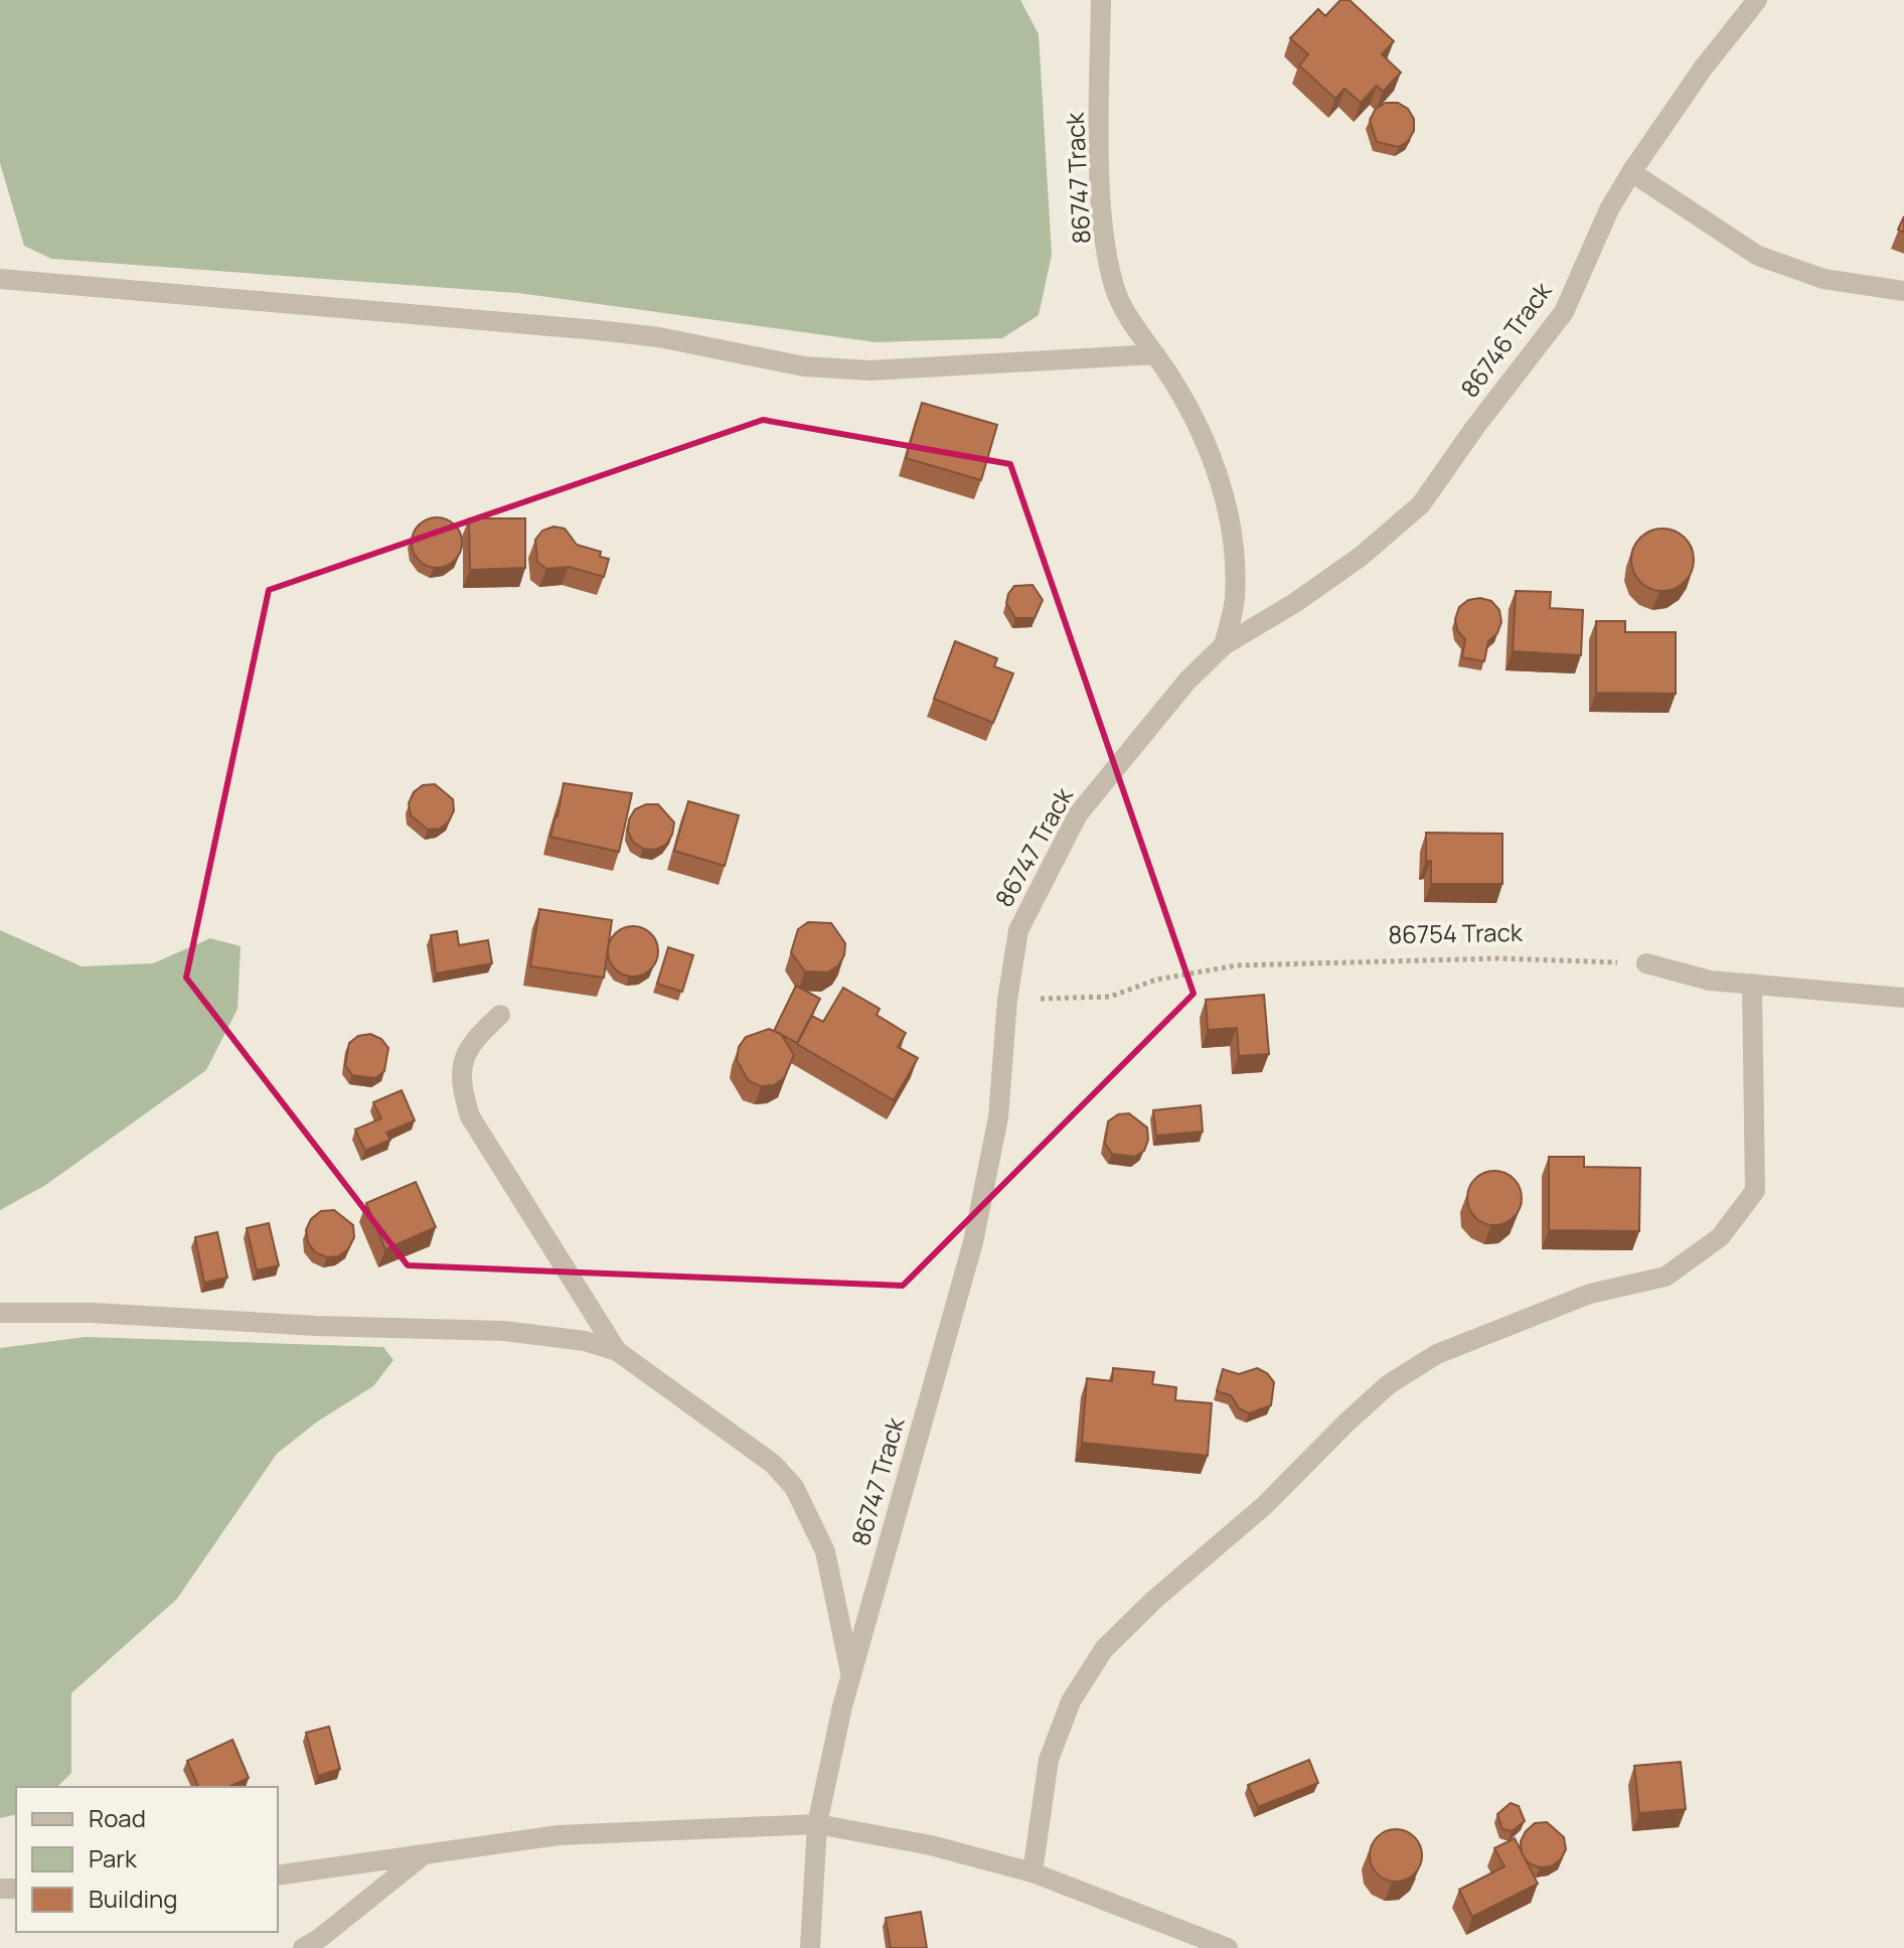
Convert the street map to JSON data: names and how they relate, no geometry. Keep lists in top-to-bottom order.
{
  "streets": {
    "street": ["86747 Track", "86746 Track"],
    "path": ["86754 Track"]
  },
  "crossings": [
    ["86747 Track", "86746 Track"],
    ["86747 Track", "86754 Track"]
  ],
  "legend": ["Road", "Park", "Building"]
}
